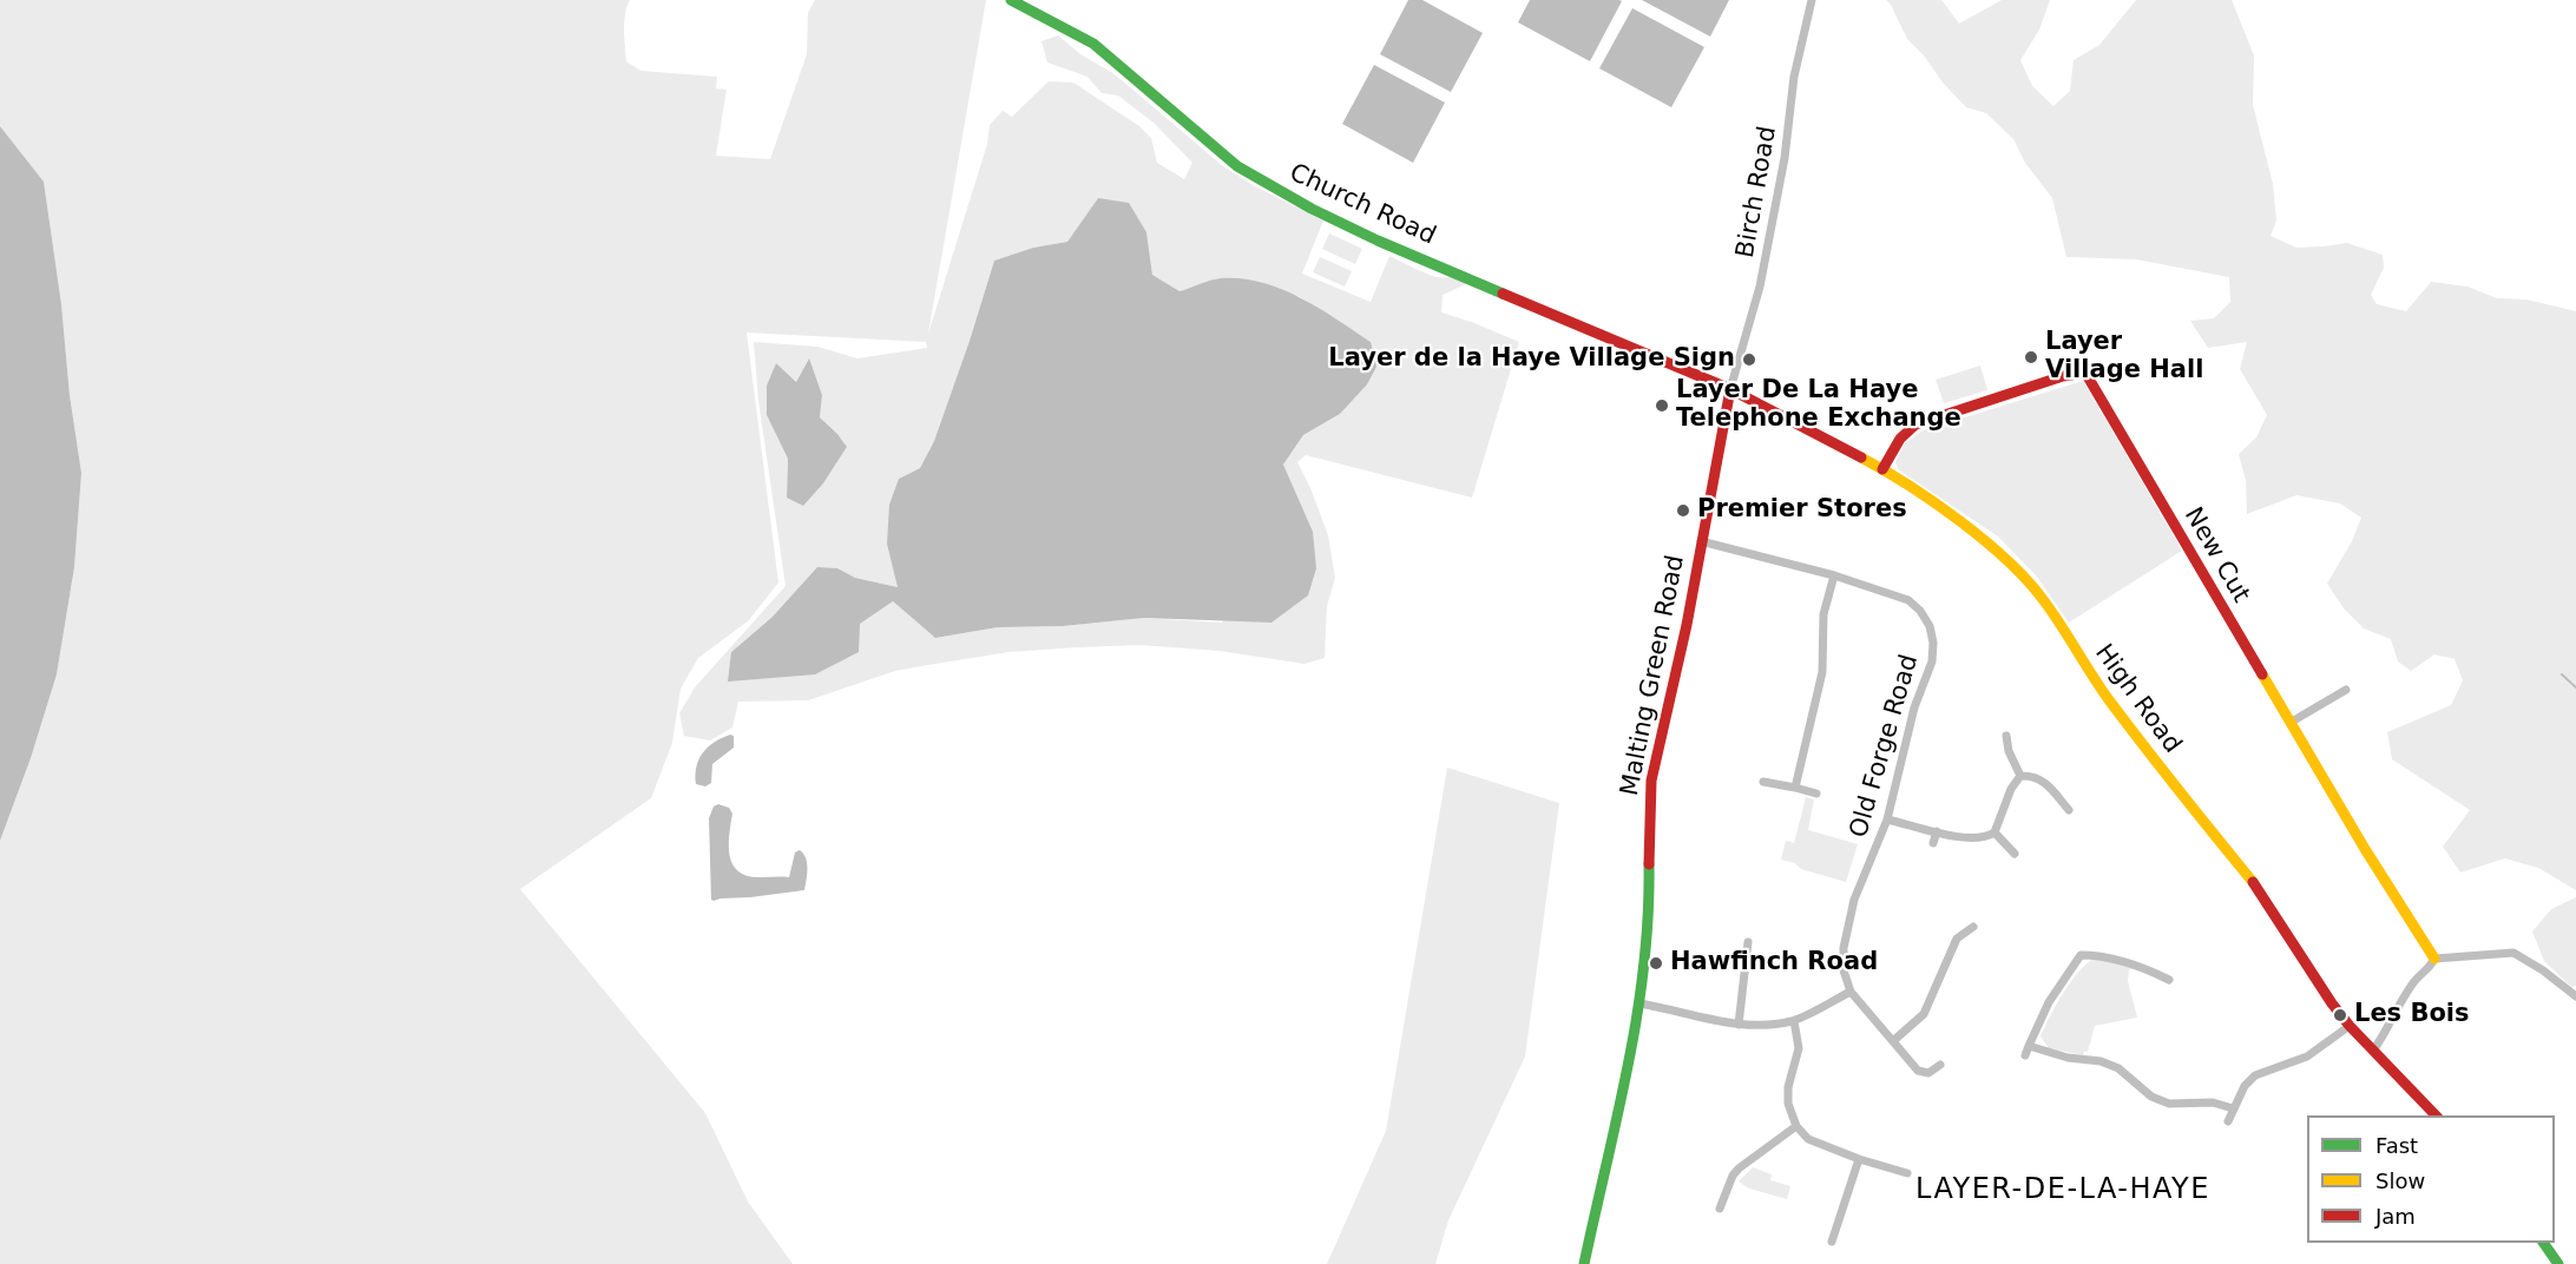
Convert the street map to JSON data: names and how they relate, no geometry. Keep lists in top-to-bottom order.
{
  "streets": {
    "main road": [
      "Church Road",
      "New Cut",
      "Malting Green Road",
      "High Road"
    ],
    "street": ["Birch Road", "Old Forge Road"]
  },
  "crossings": [
    ["Birch Road", "Church Road"],
    ["Birch Road", "Malting Green Road"],
    ["Birch Road", "High Road"],
    ["Church Road", "Malting Green Road"],
    ["Church Road", "High Road"],
    ["New Cut", "High Road"],
    ["Malting Green Road", "High Road"],
    ["Malting Green Road", "Old Forge Road"]
  ],
  "districts": ["LAYER-DE-LA-HAYE"],
  "places": [
    "Layer Village Hall",
    "Layer de la Haye Village Sign",
    "Layer De La Haye Telephone Exchange",
    "Premier Stores",
    "Hawfinch Road",
    "Les Bois"
  ],
  "legend": ["Fast", "Slow", "Jam"]
}
